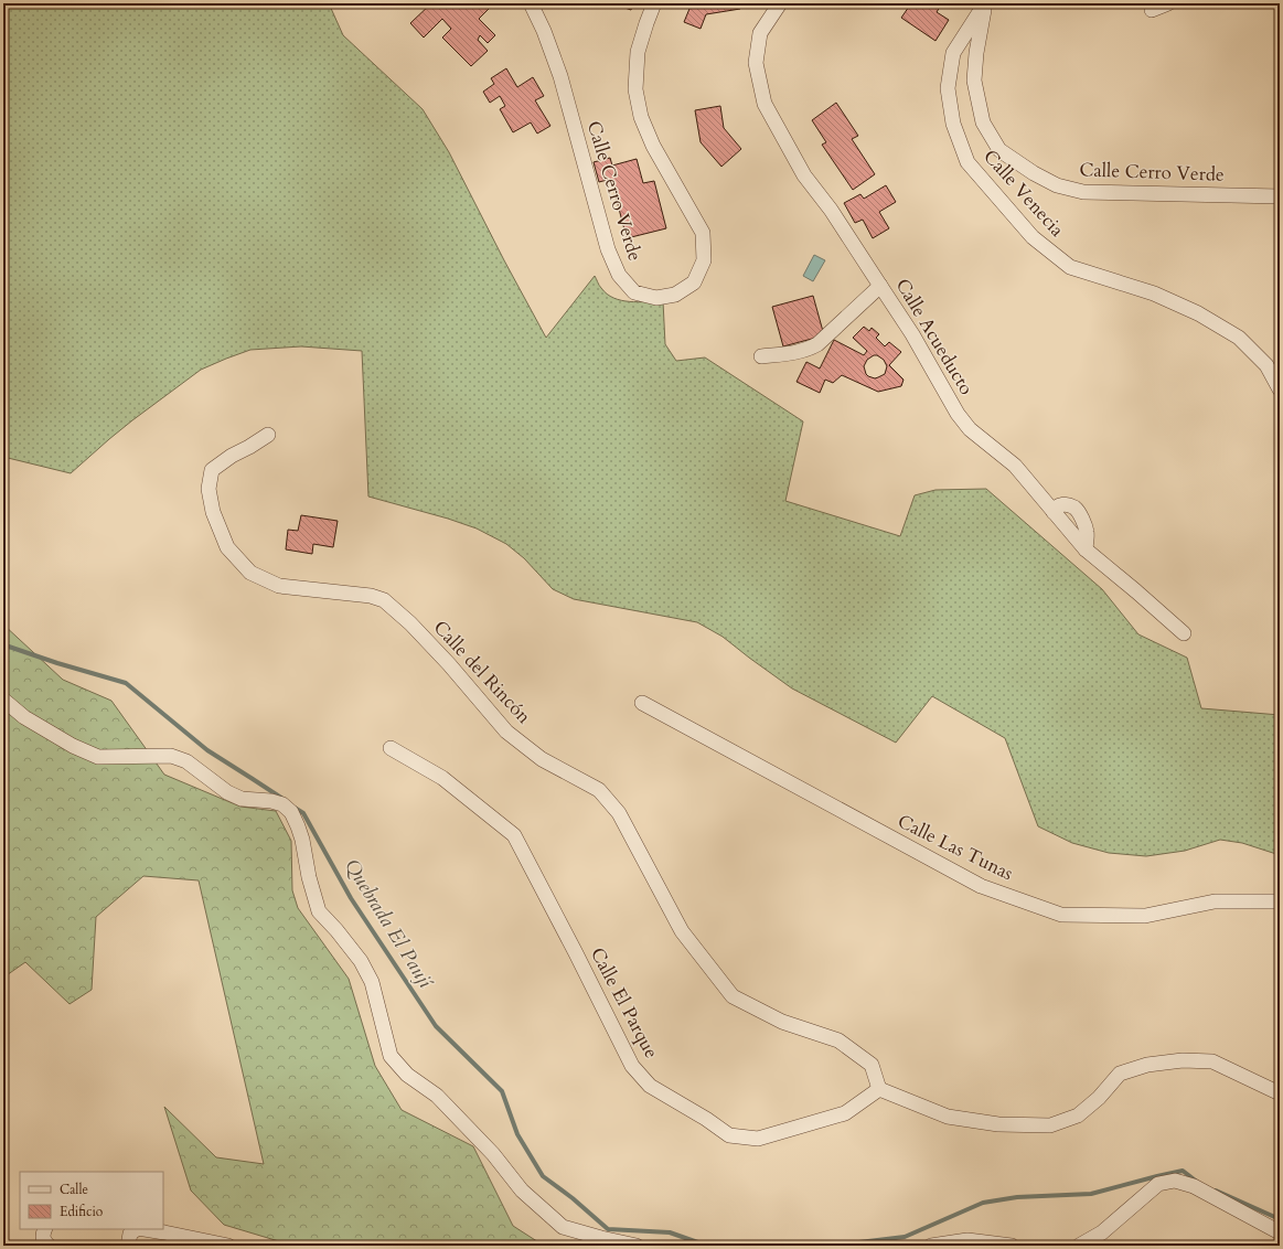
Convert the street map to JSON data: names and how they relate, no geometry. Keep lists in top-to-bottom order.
{
  "streets": {
    "street": [
      "Calle Cerro Verde",
      "Calle Venecia",
      "Calle Acueducto",
      "Calle del Rincón",
      "Calle Las Tunas",
      "Calle El Parque"
    ]
  },
  "crossings": [
    ["Calle Cerro Verde", "Calle Venecia"],
    ["Calle del Rincón", "Calle El Parque"]
  ],
  "water": ["Quebrada El Paují"],
  "legend": ["Calle", "Edificio"]
}
